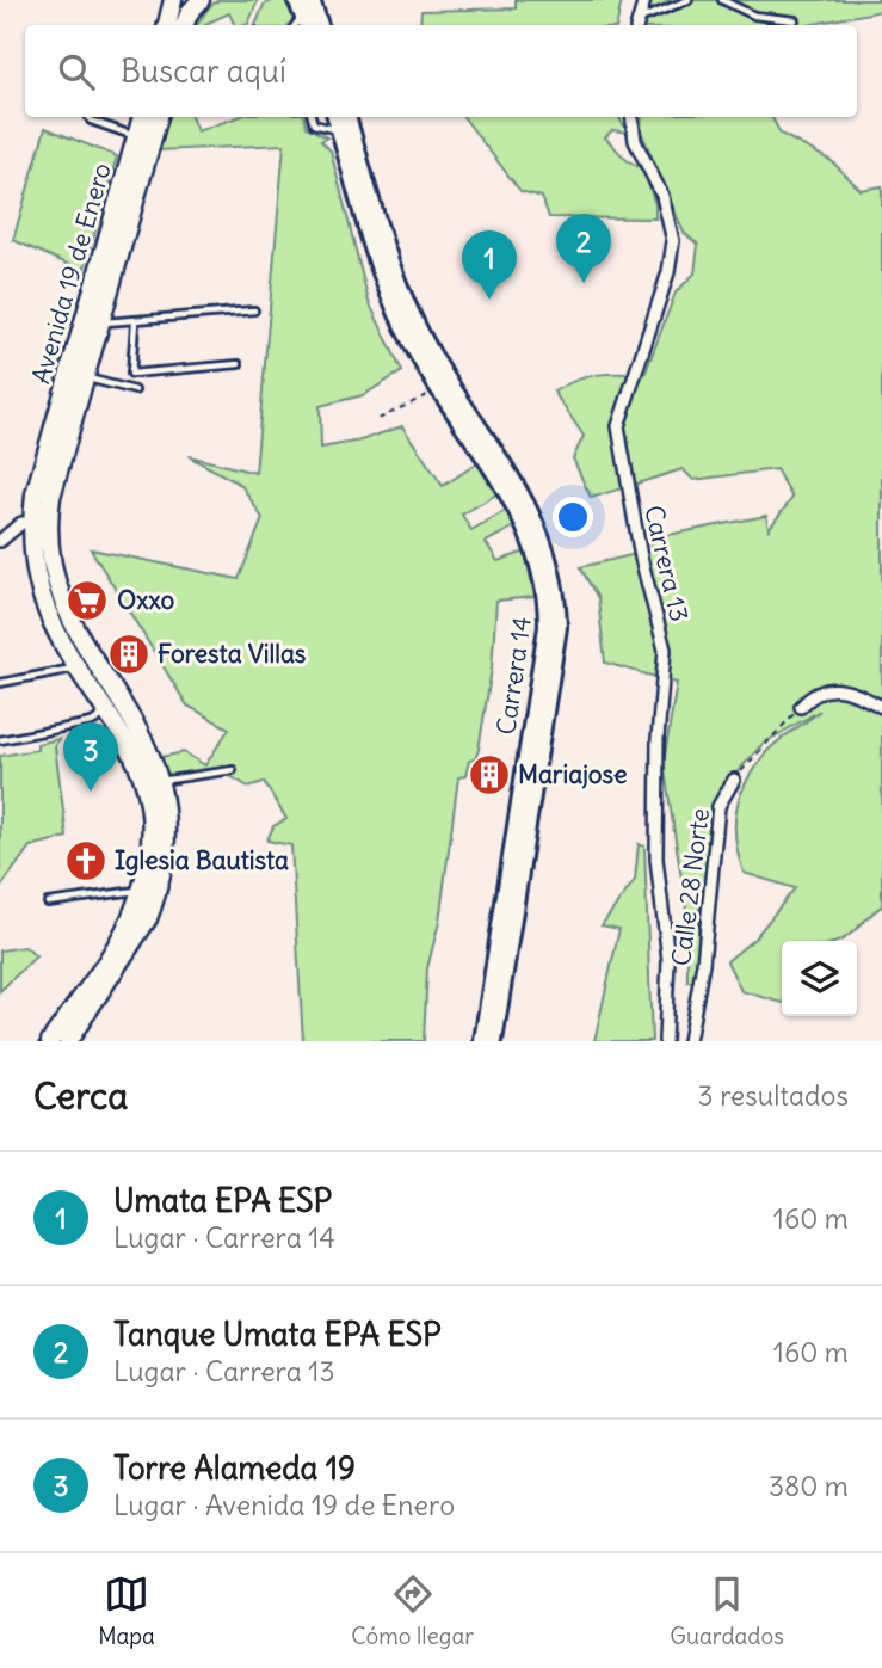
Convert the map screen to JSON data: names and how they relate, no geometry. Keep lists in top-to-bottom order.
{
  "streets": {
    "main road": ["Avenida 19 de Enero", "Carrera 14"],
    "street": ["Carrera 13", "Calle 28 Norte"]
  },
  "places": {
    "supermarket": ["Oxxo"],
    "building": ["Foresta Villas", "Mariajose"],
    "church": ["Iglesia Bautista"]
  },
  "page": {
    "search": "Buscar aquí",
    "pins": ["2", "1", "3"],
    "heading": ["Cerca", "3 resultados"],
    "list": [
      {
        "mark": "1",
        "name": "Umata EPA ESP",
        "note": "Lugar · Carrera 14",
        "value": "160 m"
      },
      {
        "mark": "2",
        "name": "Tanque Umata EPA ESP",
        "note": "Lugar · Carrera 13",
        "value": "160 m"
      },
      {
        "mark": "3",
        "name": "Torre Alameda 19",
        "note": "Lugar · Avenida 19 de Enero",
        "value": "380 m"
      }
    ],
    "nav": ["Mapa", "Cómo llegar", "Guardados"]
  }
}
